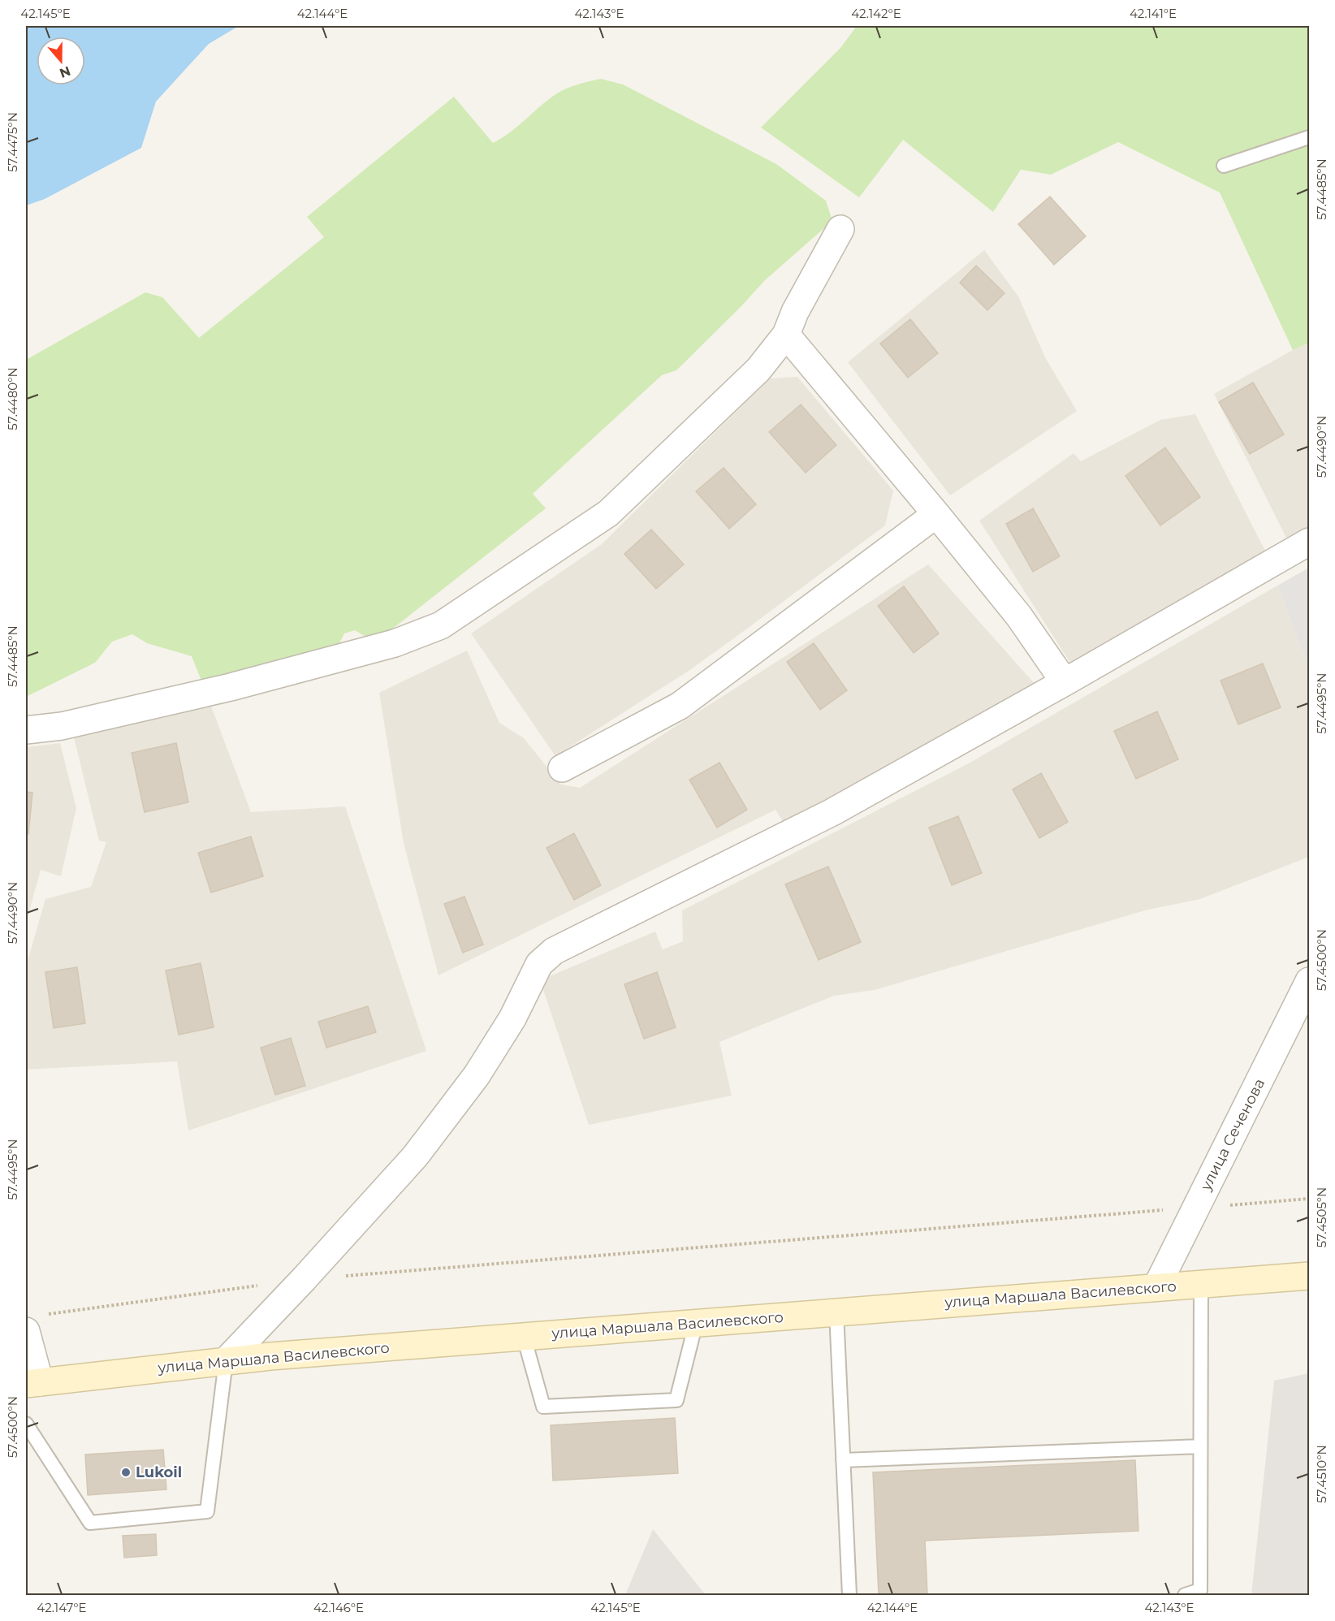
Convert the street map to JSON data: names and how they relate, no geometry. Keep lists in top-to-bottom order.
{
  "streets": {
    "street": ["улица Сеченова", "улица Маршала Василевского"]
  },
  "crossings": [
    ["улица Сеченова", "улица Маршала Василевского"]
  ],
  "places": ["Lukoil"],
  "north": "bottom",
  "coordinates": [
    "42.145°E",
    "42.144°E",
    "42.143°E",
    "42.142°E",
    "42.141°E",
    "57.4475°N",
    "57.4485°N",
    "57.4480°N",
    "57.4490°N",
    "57.4495°N",
    "57.4500°N",
    "57.4505°N",
    "57.4510°N",
    "42.147°E",
    "42.146°E"
  ]
}
